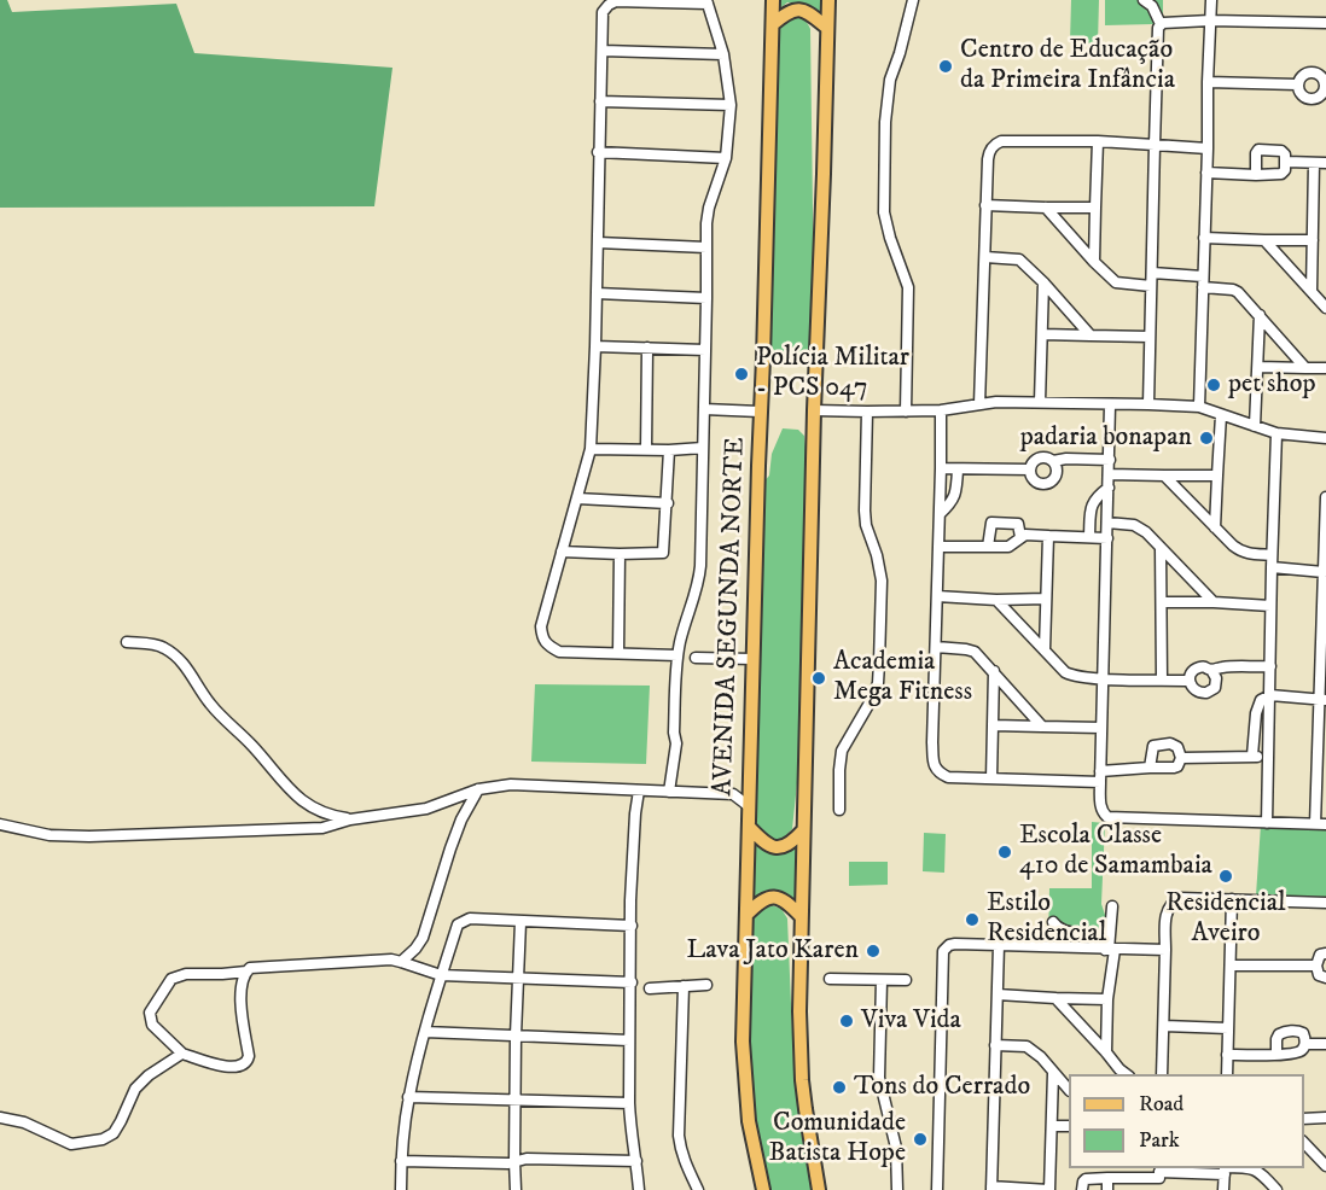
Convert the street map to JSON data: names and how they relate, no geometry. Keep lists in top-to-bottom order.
{
  "streets": {
    "main road": ["AVENIDA SEGUNDA NORTE"]
  },
  "places": [
    "Centro de Educação da Primeira Infância",
    "Polícia Militar - PCS 047",
    "pet shop",
    "padaria bonapan",
    "Academia Mega Fitness",
    "Escola Classe 410 de Samambaia",
    "Residencial Aveiro",
    "Estilo Residencial",
    "Lava Jato Karen",
    "Viva Vida",
    "Tons do Cerrado",
    "Comunidade Batista Hope"
  ],
  "legend": ["Road", "Park"]
}
